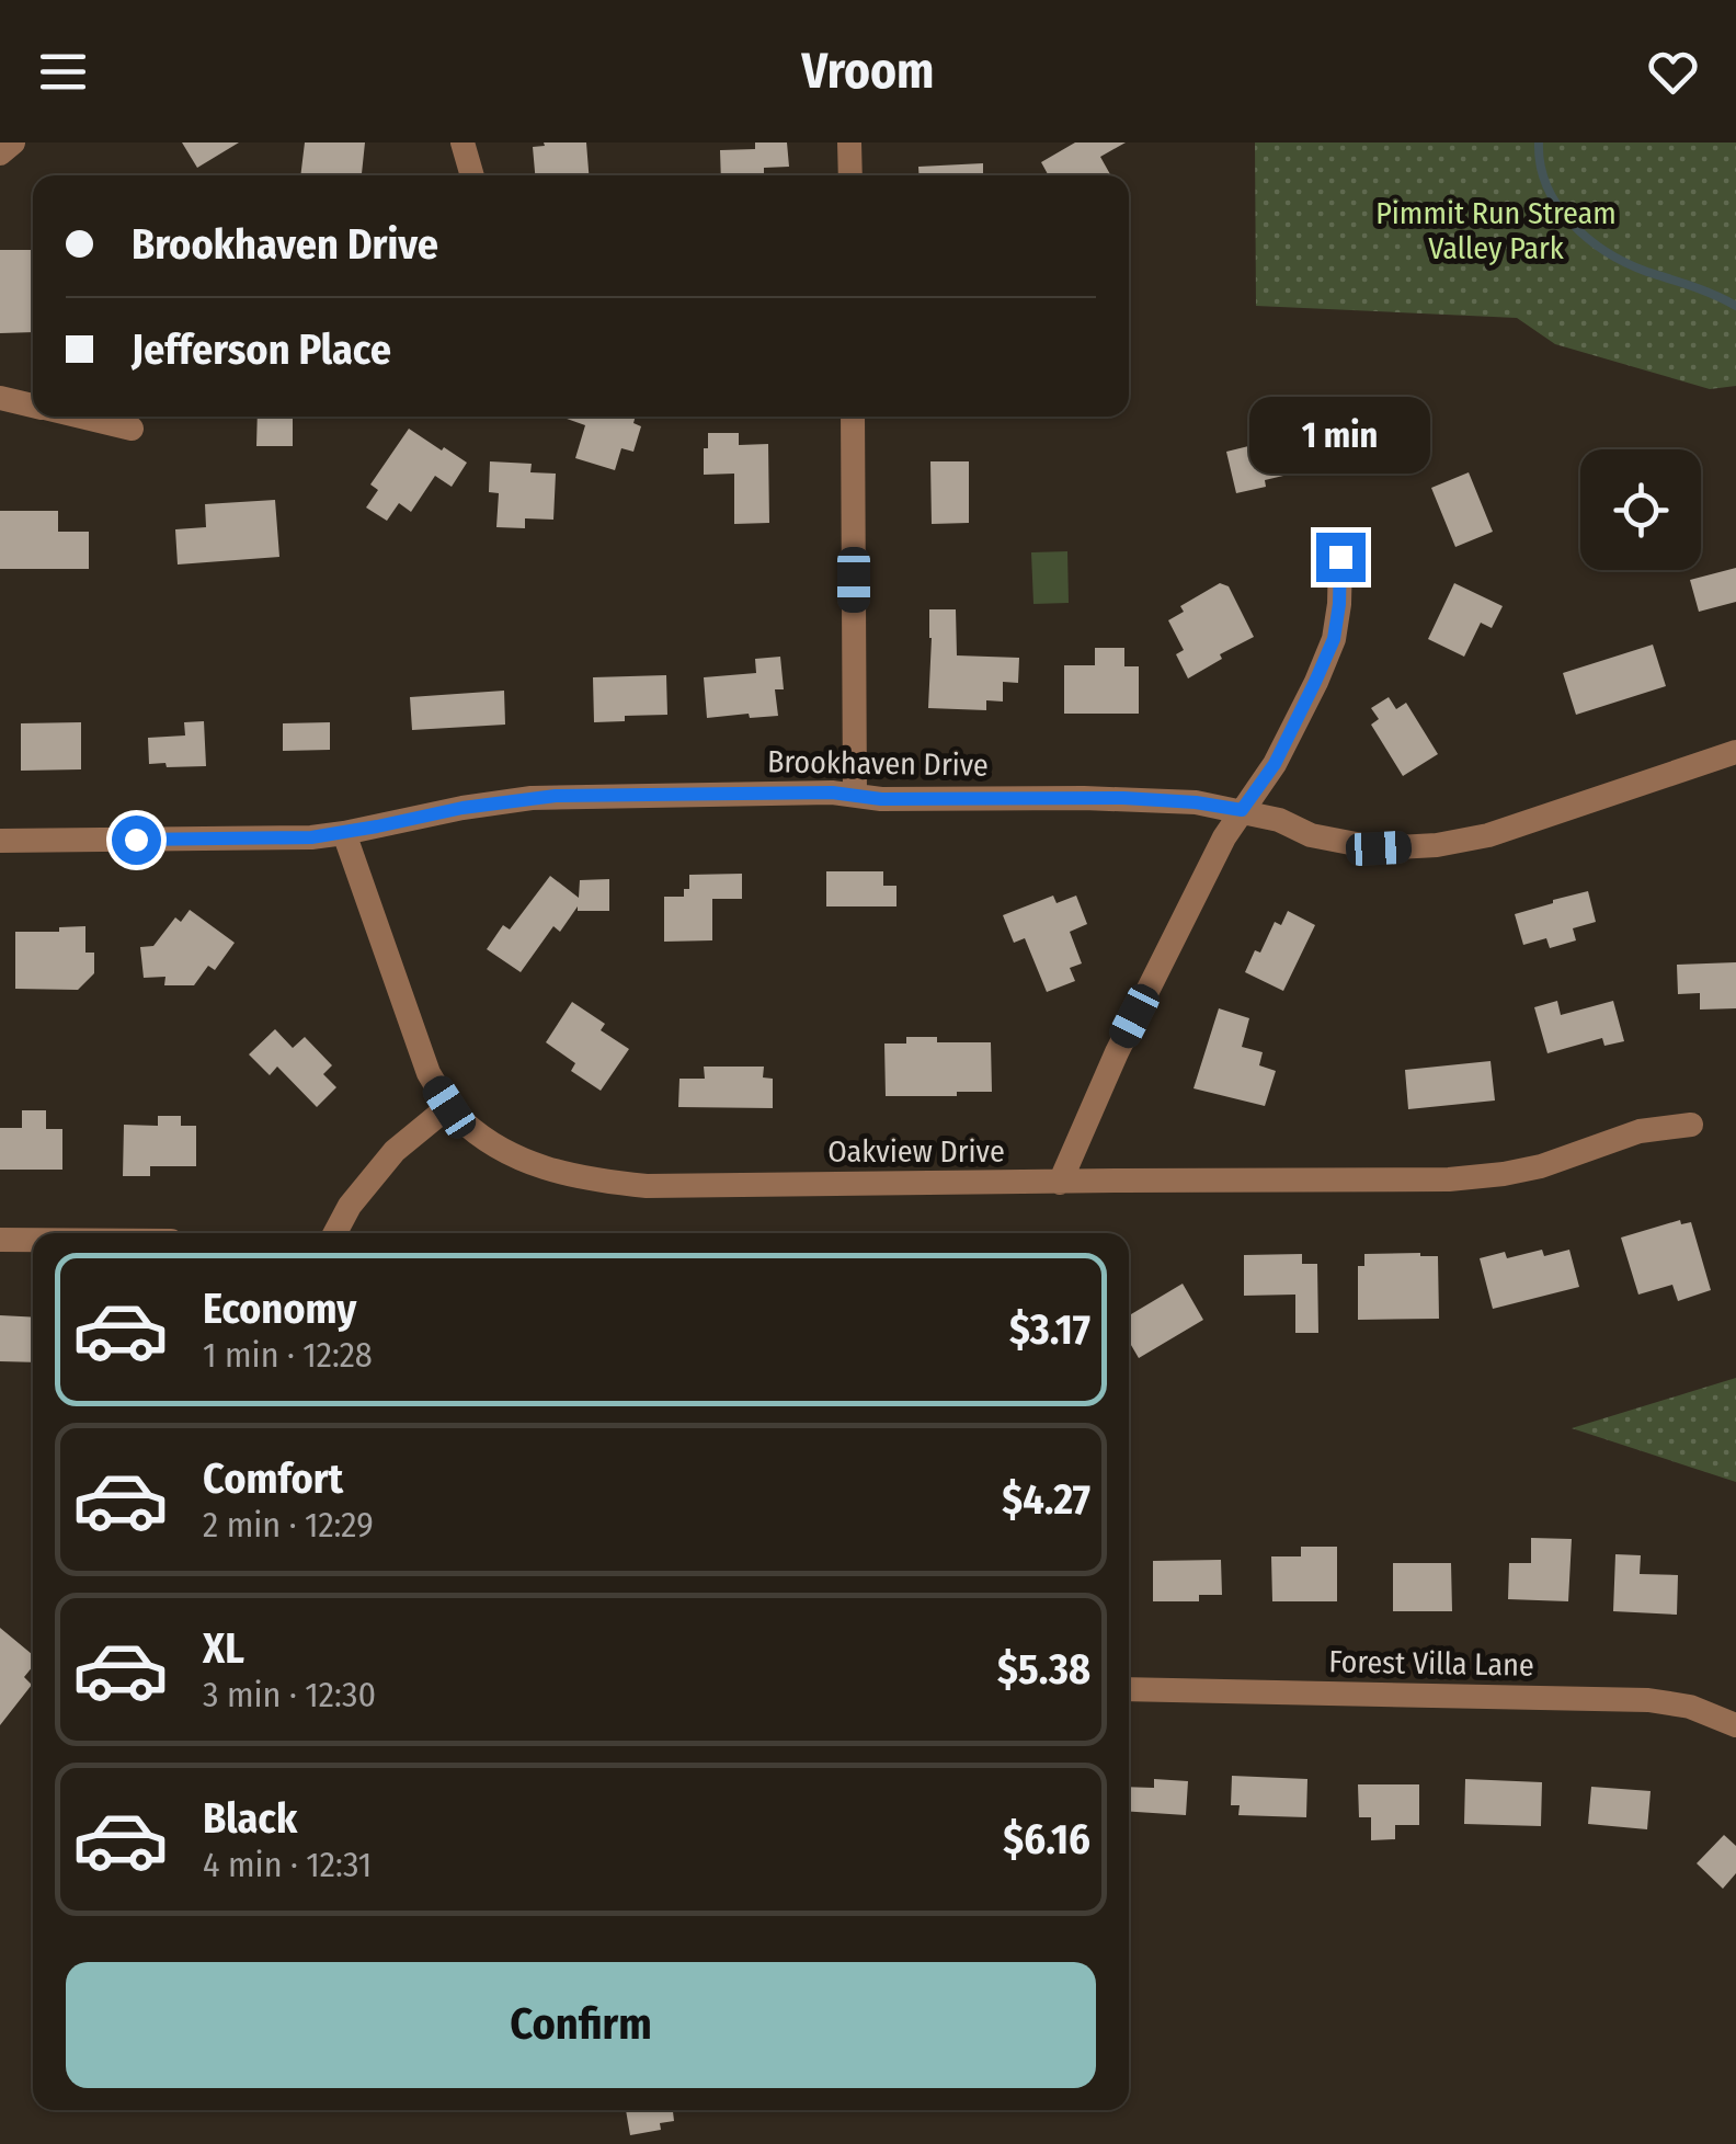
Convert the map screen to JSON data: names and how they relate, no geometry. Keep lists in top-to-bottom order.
{
  "streets": {
    "street": ["Brookhaven Drive", "Oakview Drive", "Forest Villa Lane"]
  },
  "crossings": [
    ["Brookhaven Drive", "Oakview Drive"]
  ],
  "parks": ["Pimmit Run Stream Valley Park"],
  "page": {
    "header": "Vroom",
    "banner": ["Brookhaven Drive", "Jefferson Place"],
    "bubble": "1 min",
    "list": [
      {
        "name": "Economy",
        "note": "1 min · 12:28",
        "value": "$3.17"
      },
      {
        "name": "Comfort",
        "note": "2 min · 12:29",
        "value": "$4.27"
      },
      {
        "name": "XL",
        "note": "3 min · 12:30",
        "value": "$5.38"
      },
      {
        "name": "Black",
        "note": "4 min · 12:31",
        "value": "$6.16"
      }
    ],
    "buttons": "Confirm"
  }
}
